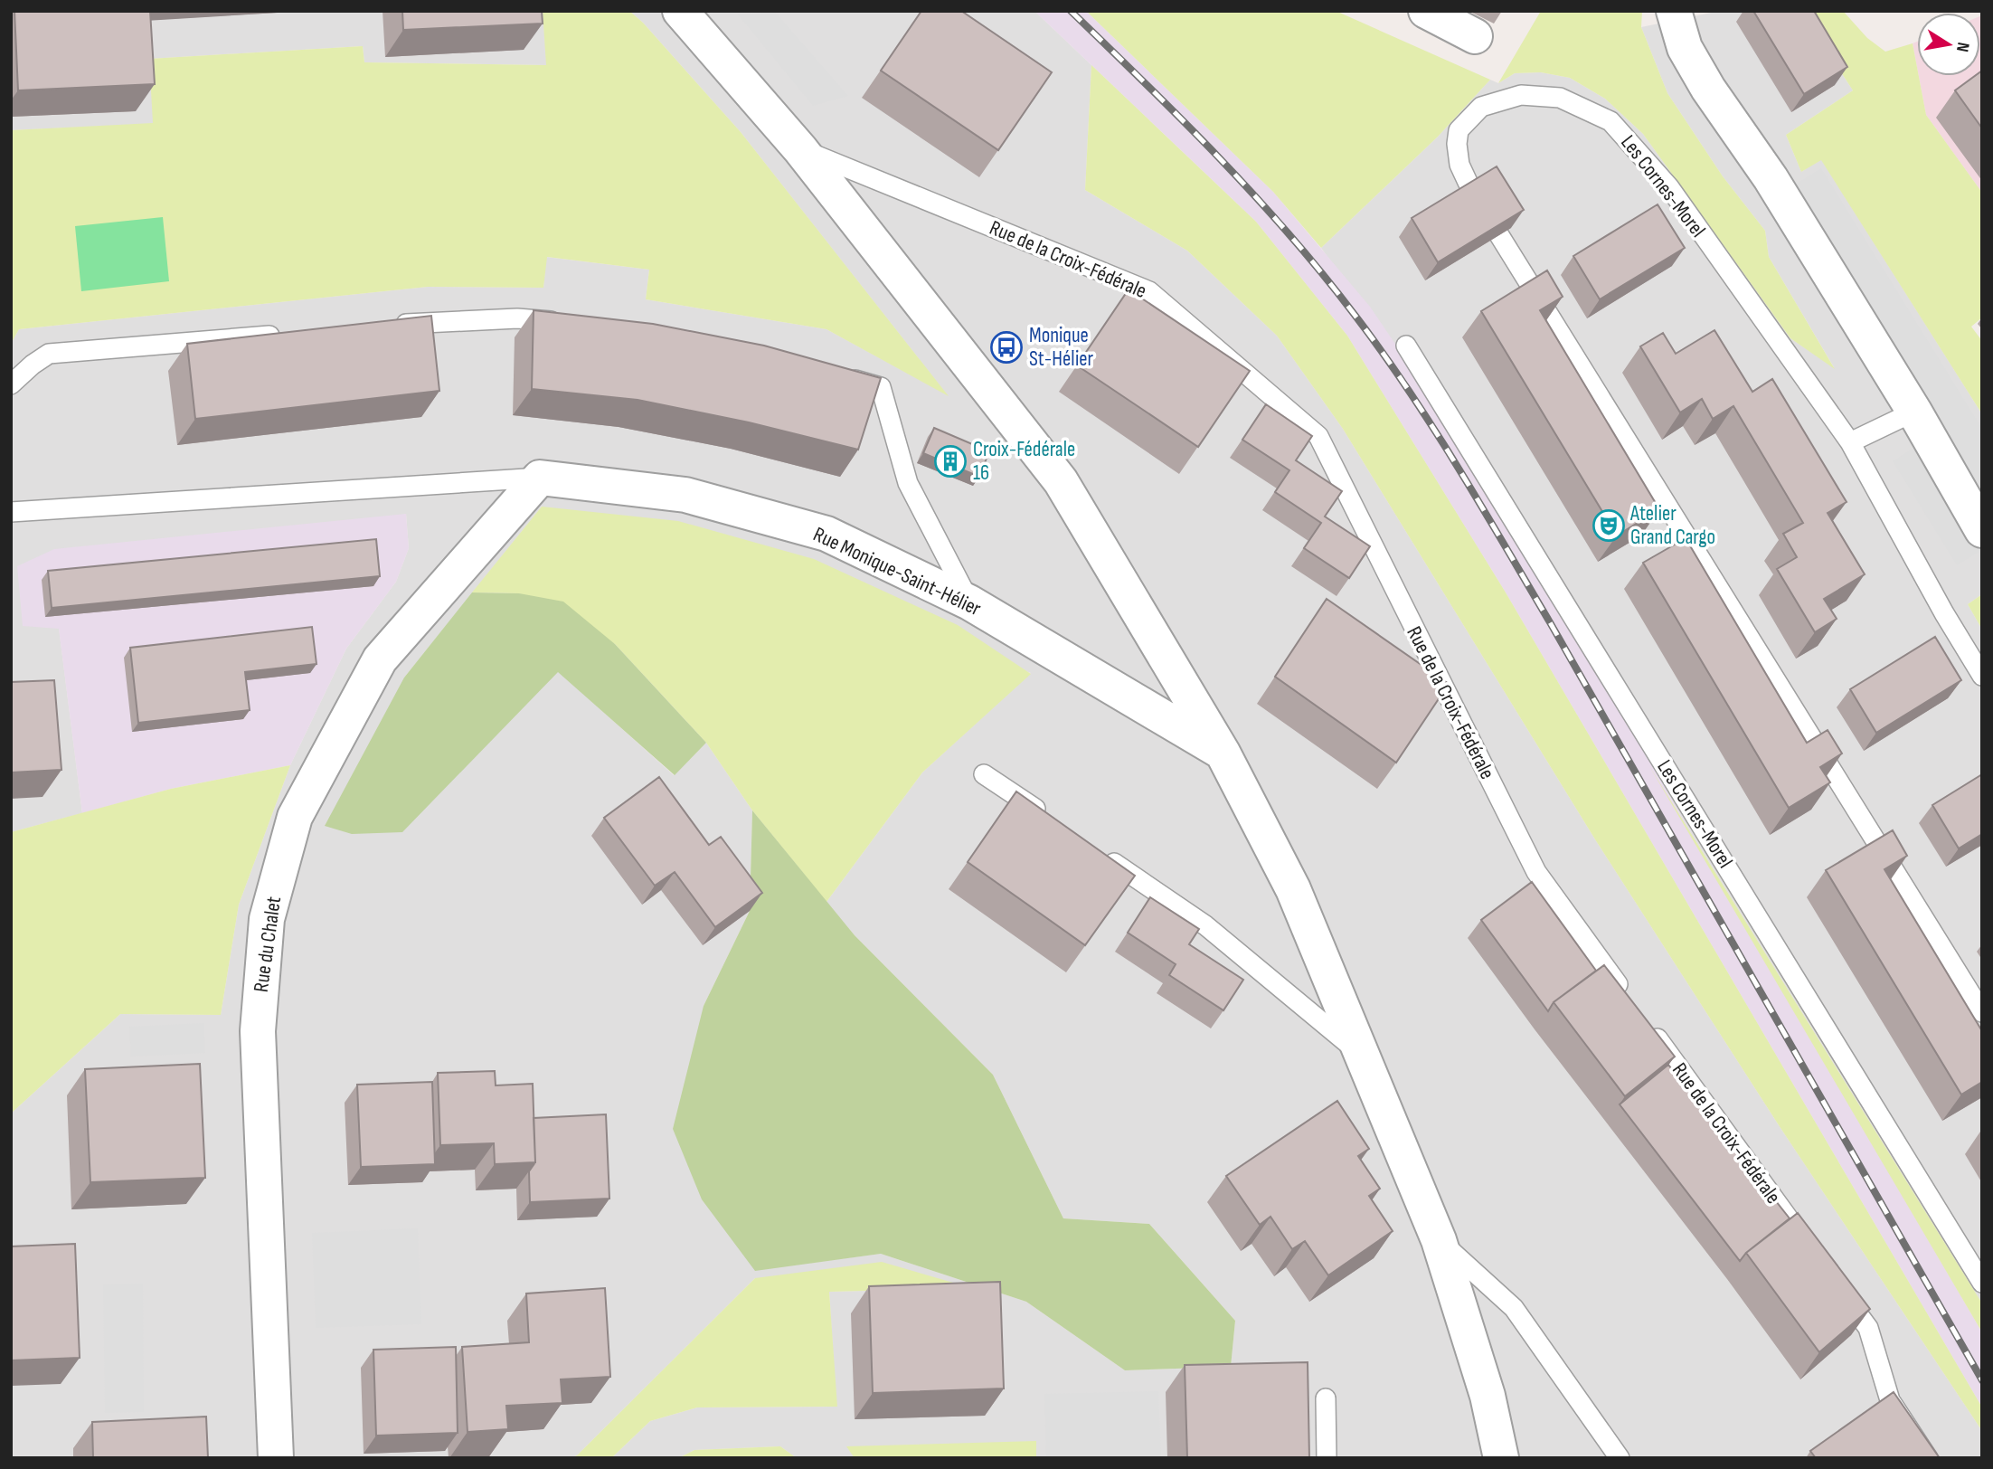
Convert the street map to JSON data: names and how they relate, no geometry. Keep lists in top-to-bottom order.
{
  "streets": {
    "street": ["Rue de la Croix-Fédérale", "Rue Monique-Saint-Hélier", "Rue du Chalet"],
    "lane": ["Les Cornes-Morel"]
  },
  "crossings": [
    ["Rue de la Croix-Fédérale", "Rue Monique-Saint-Hélier"],
    ["Rue Monique-Saint-Hélier", "Rue du Chalet"]
  ],
  "places": {
    "bus stop": ["Monique St-Hélier"],
    "building": ["Croix-Fédérale 16"],
    "theatre": ["Atelier Grand Cargo"]
  },
  "north": "right"
}
